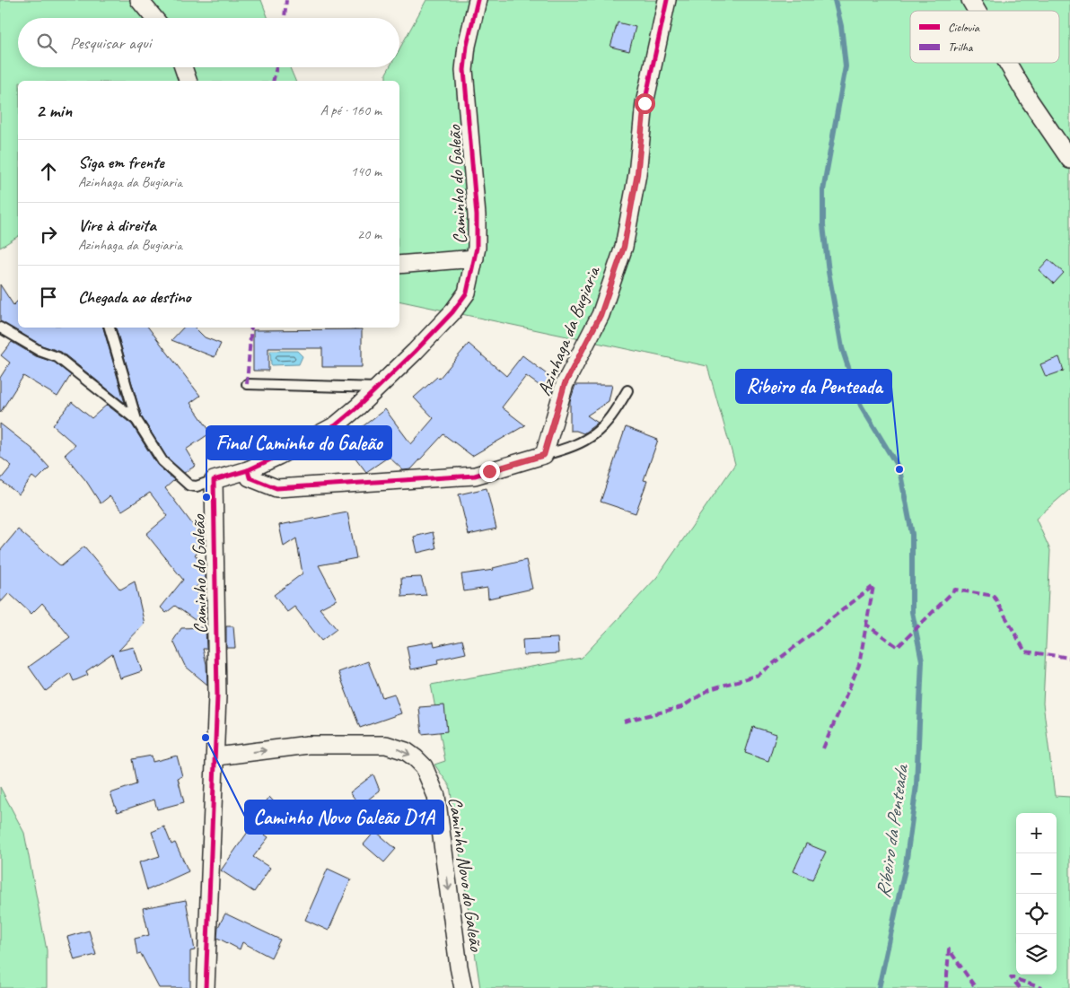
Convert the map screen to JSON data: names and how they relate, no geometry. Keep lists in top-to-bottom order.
{
  "streets": {
    "street": ["Caminho do Galeão", "Azinhaga da Bugiaria", "Caminho Novo do Galeão"]
  },
  "crossings": [
    ["Caminho do Galeão", "Caminho Novo do Galeão"]
  ],
  "water": ["Ribeiro da Penteada"],
  "places": ["Ribeiro da Penteada", "Final Caminho do Galeão", "Caminho Novo Galeão D1A"],
  "legend": ["Ciclovia", "Trilha"],
  "page": {
    "search": "Pesquisar aqui",
    "heading": ["2 min", "A pé · 160 m"],
    "list": [
      ["Siga em frente", "Azinhaga da Bugiaria", "140 m"],
      ["Vire à direita", "Azinhaga da Bugiaria", "20 m"],
      "Chegada ao destino"
    ],
    "map_buttons": ["+", "−"]
  }
}
